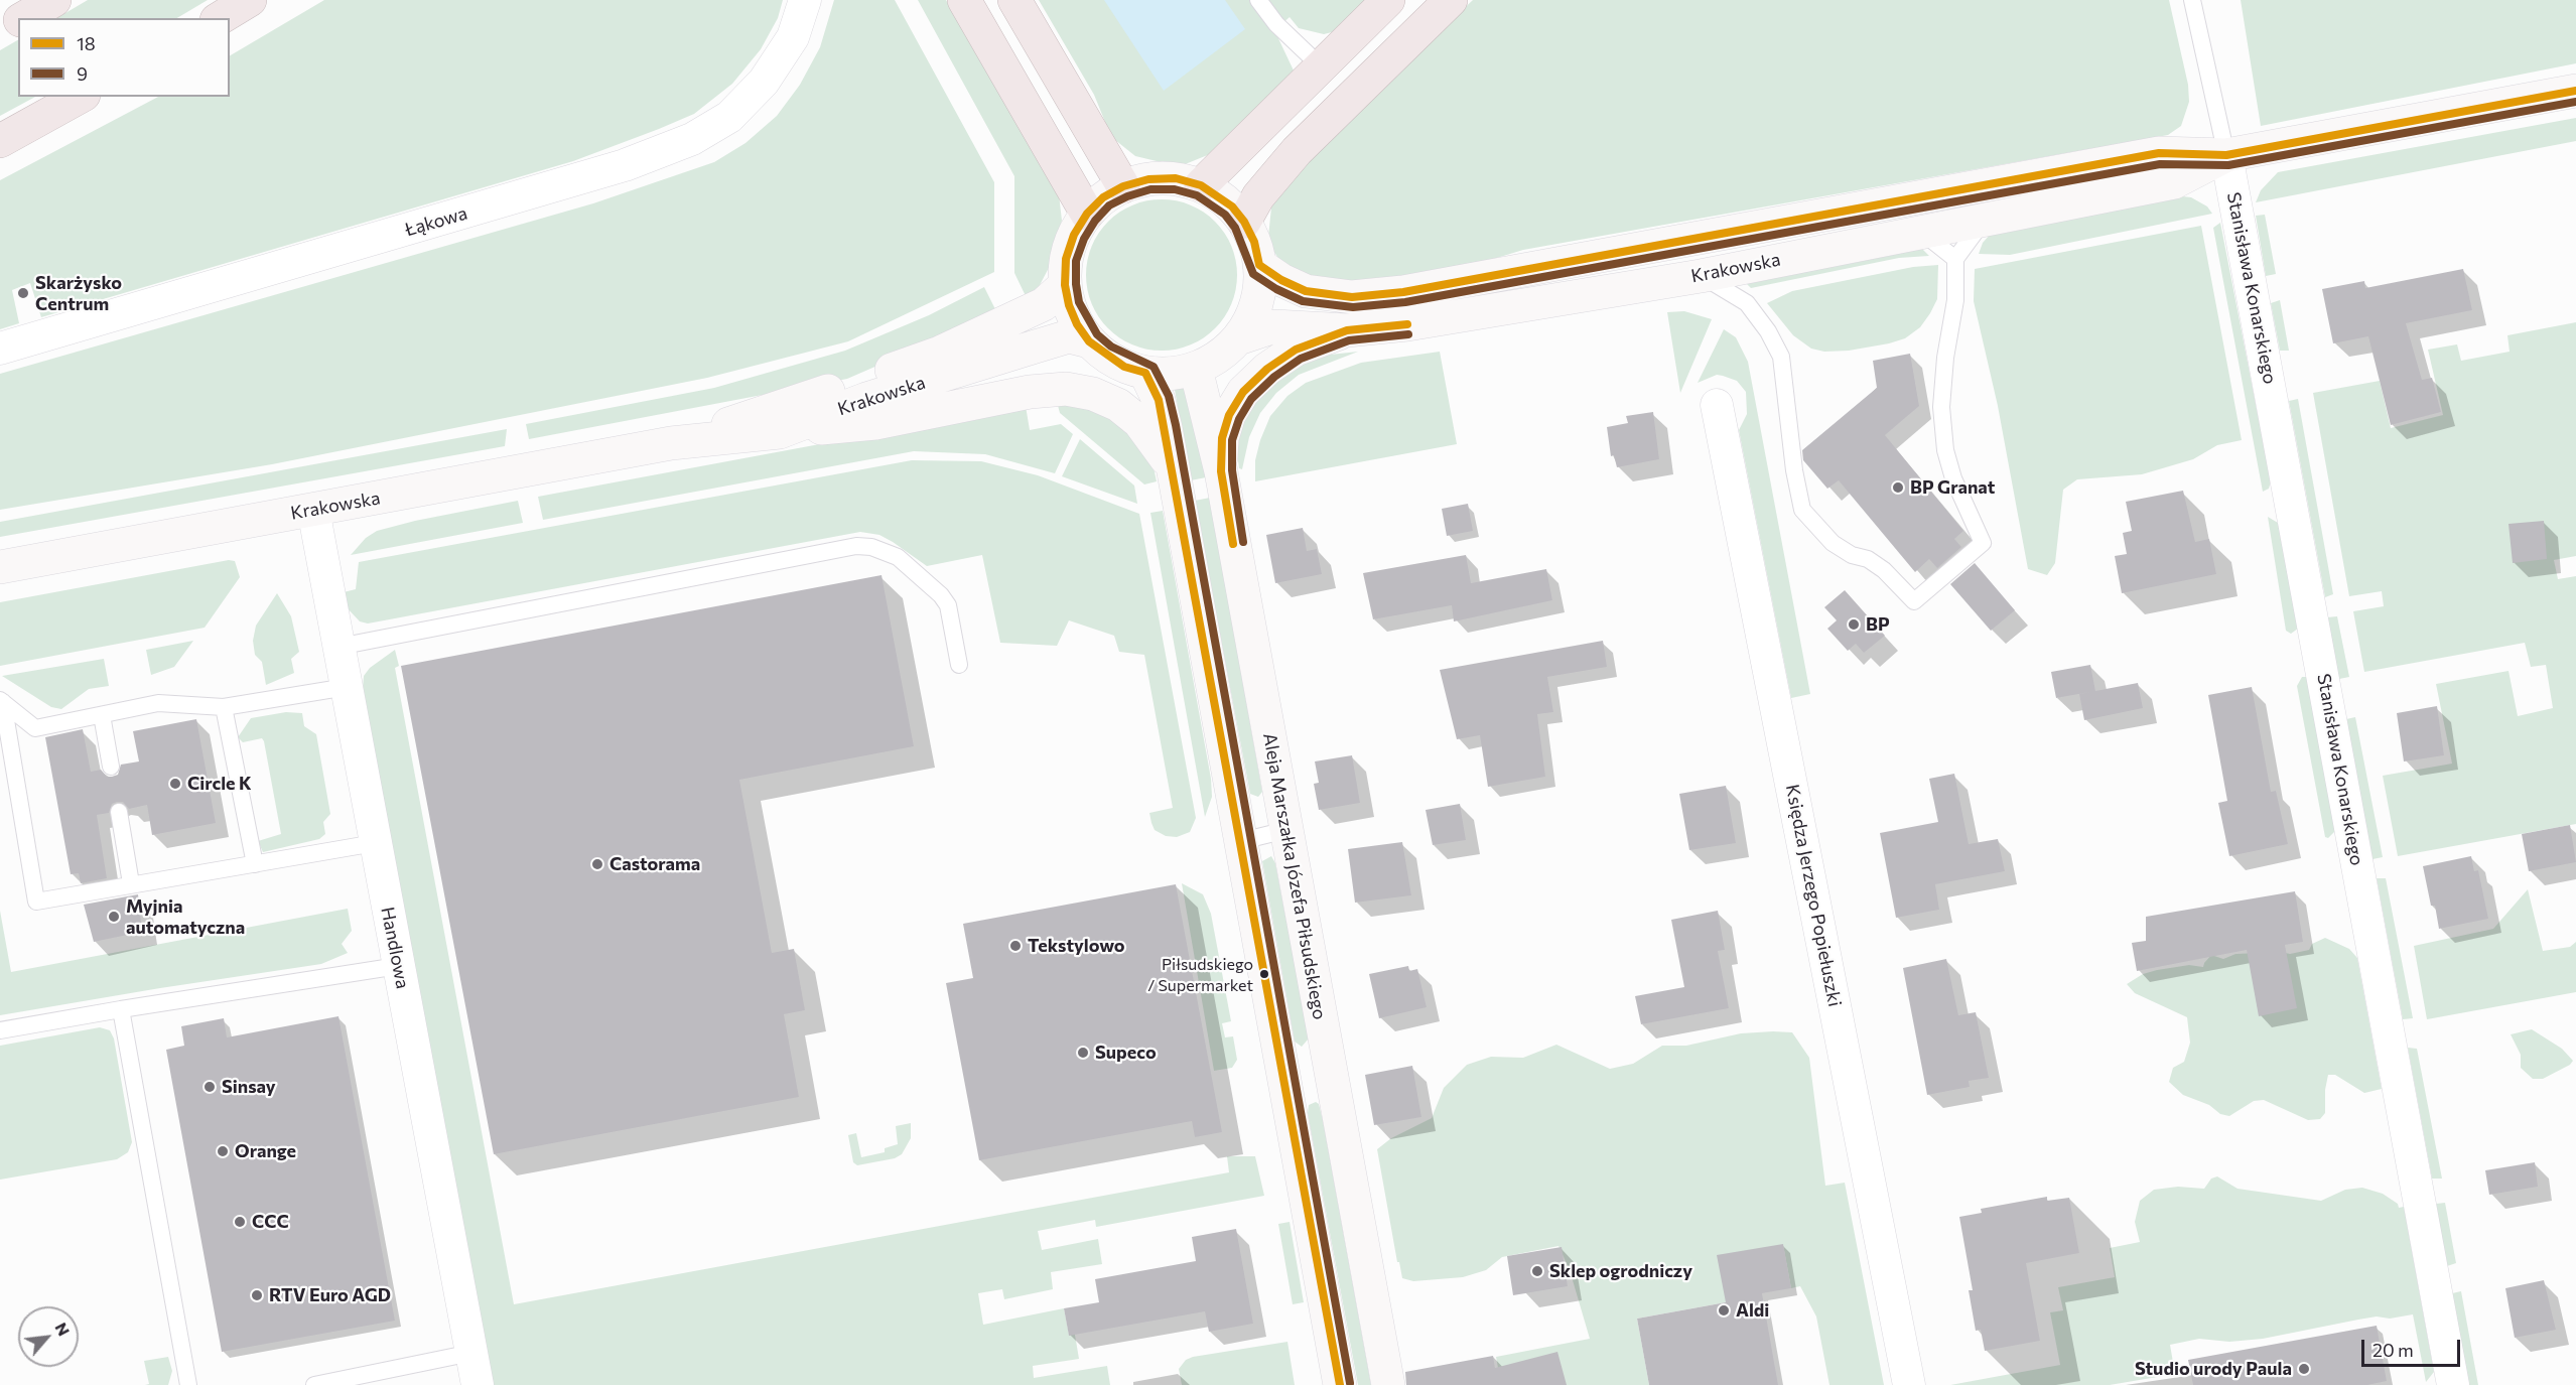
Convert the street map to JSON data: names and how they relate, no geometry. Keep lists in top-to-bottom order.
{
  "streets": {
    "street": [
      "Łąkowa",
      "Krakowska",
      "Stanisława Konarskiego",
      "Aleja Marszałka Józefa Piłsudskiego",
      "Księdza Jerzego Popiełuszki",
      "Handlowa"
    ]
  },
  "crossings": [
    ["Krakowska", "Stanisława Konarskiego"],
    ["Krakowska", "Aleja Marszałka Józefa Piłsudskiego"],
    ["Krakowska", "Handlowa"]
  ],
  "places": [
    "Skarżysko Centrum",
    "BP Granat",
    "BP",
    "Circle K",
    "Castorama",
    "Myjnia automatyczna",
    "Tekstylowo",
    "Piłsudskiego / Supermarket",
    "Supeco",
    "Sinsay",
    "Orange",
    "CCC",
    "Sklep ogrodniczy",
    "RTV Euro AGD",
    "Aldi",
    "Studio urody Paula"
  ],
  "lines": ["transit line 18", "transit line 9"],
  "legend": ["18", "9"],
  "scale_bar": "20 m",
  "north": "top right"
}
